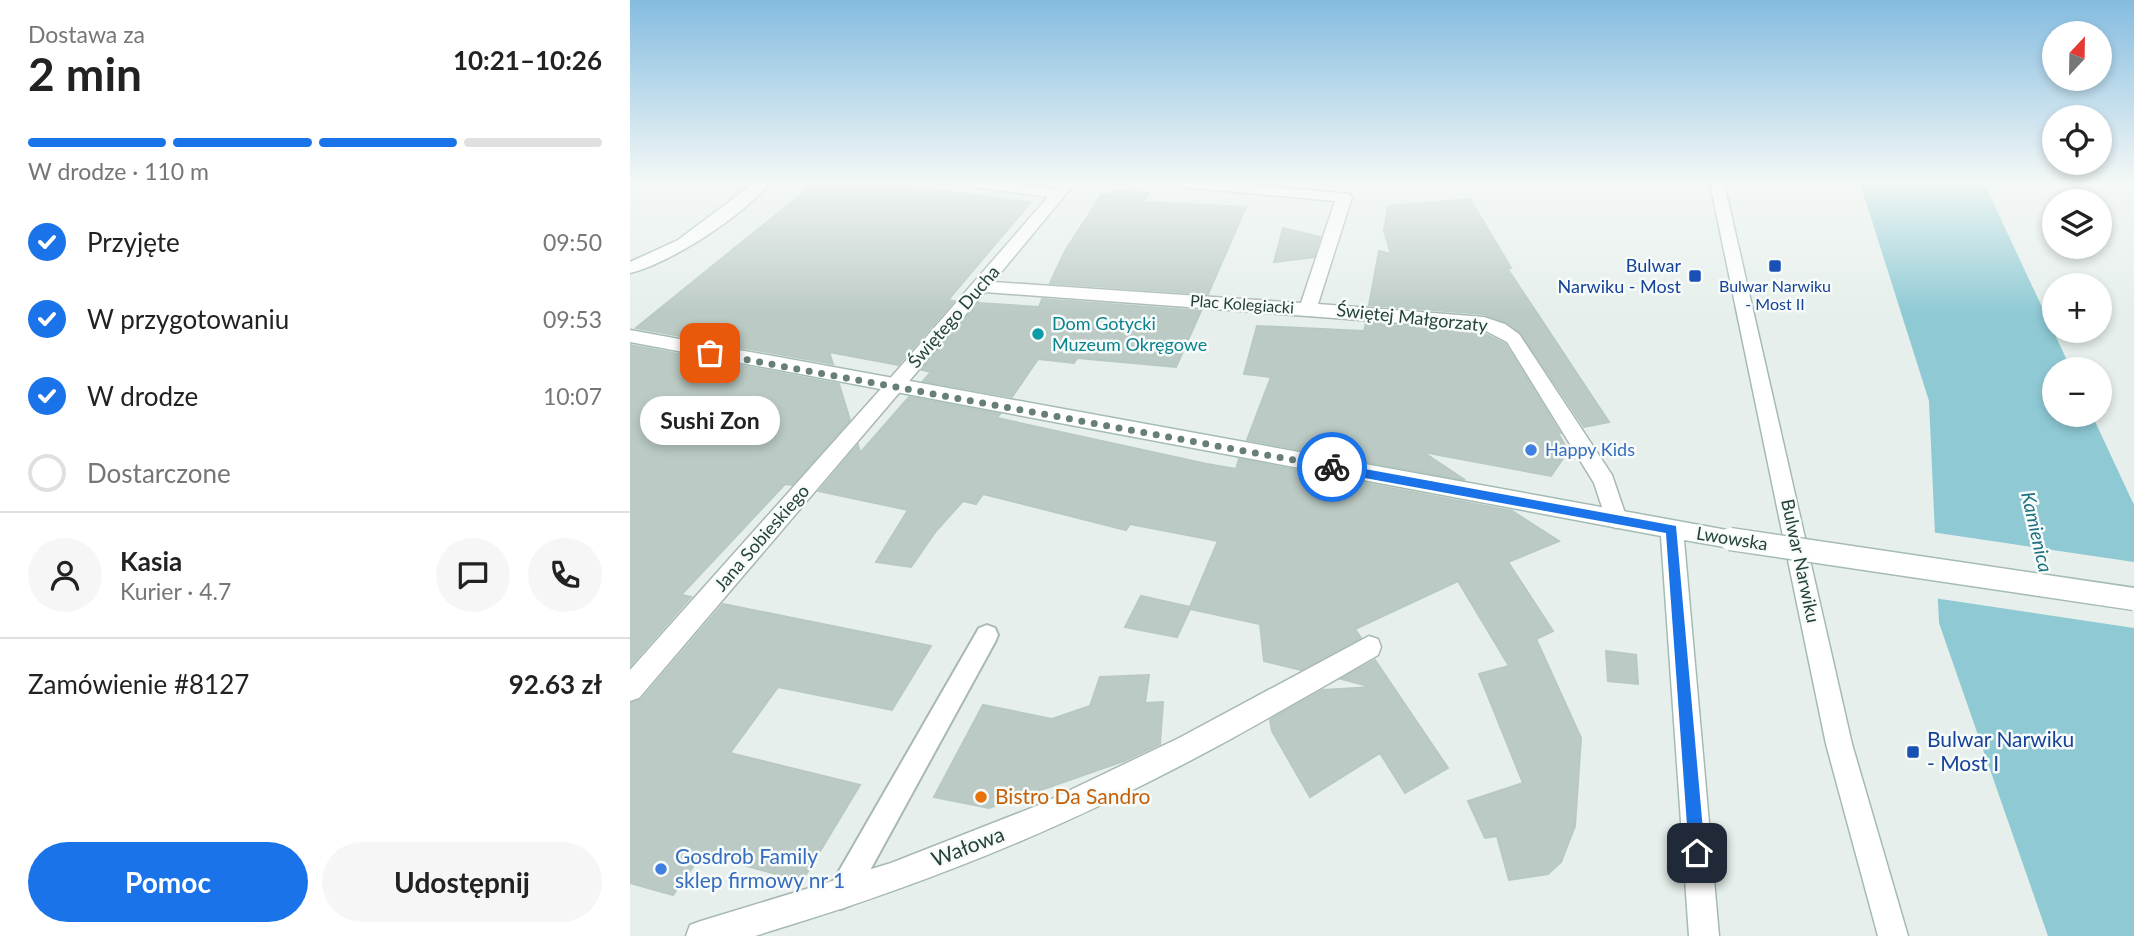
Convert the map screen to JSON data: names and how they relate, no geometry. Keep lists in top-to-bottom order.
{
  "streets": {
    "street": [
      "Plac Kolegiacki",
      "Świętego Ducha",
      "Świętej Małgorzaty",
      "Jana Sobieskiego",
      "Lwowska",
      "Bulwar Narwiku",
      "Wałowa"
    ]
  },
  "crossings": [
    ["Plac Kolegiacki", "Świętego Ducha"],
    ["Plac Kolegiacki", "Świętej Małgorzaty"],
    ["Świętego Ducha", "Jana Sobieskiego"],
    ["Świętego Ducha", "Lwowska"],
    ["Świętej Małgorzaty", "Lwowska"],
    ["Jana Sobieskiego", "Lwowska"]
  ],
  "water": ["Kamienica"],
  "places": {
    "transit": ["Bulwar Narwiku - Most II", "Bulwar Narwiku - Most", "Bulwar Narwiku - Most I"],
    "other": [
      "Dom Gotycki Muzeum Okręgowe",
      "Sushi Zon",
      "Happy Kids",
      "Bistro Da Sandro",
      "Gosdrob Family sklep firmowy nr 1"
    ]
  },
  "north": "top",
  "page": {
    "heading": ["2 min", "Dostawa za", "10:21–10:26"],
    "panel": [
      "Kasia",
      "Kurier · 4.7",
      "Zamówienie #8127",
      "92.63 zł"
    ],
    "map_buttons": ["+", "−"],
    "bar": "W drodze · 110 m",
    "list": [
      ["Przyjęte", "09:50"],
      ["W przygotowaniu", "09:53"],
      ["W drodze", "10:07"],
      "Dostarczone"
    ],
    "bubble": "Sushi Zon",
    "buttons": ["Pomoc", "Udostępnij"]
  }
}
